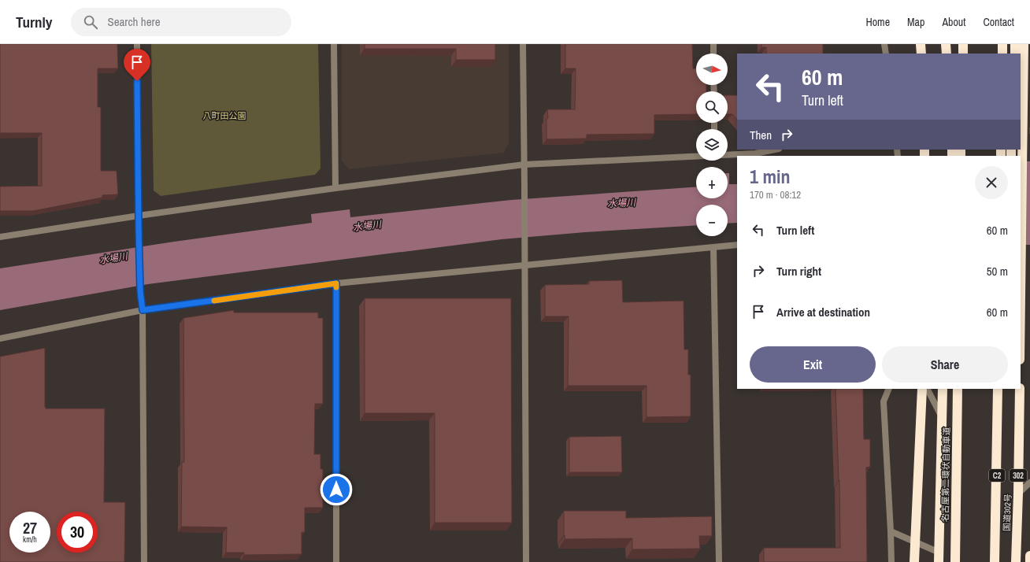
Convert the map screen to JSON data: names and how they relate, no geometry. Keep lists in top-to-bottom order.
{
  "streets": {
    "highway": [
      "名古屋第二環状自動車道",
      "C2",
      "302",
      "国道302号"
    ]
  },
  "water": ["水場川"],
  "parks": ["八町田公園"],
  "north": "right",
  "page": {
    "header": "Turnly",
    "search": "Search here",
    "nav": [
      "Home",
      "Map",
      "About",
      "Contact"
    ],
    "map_buttons": ["+", "−"],
    "turn": ["60 m", "Turn left"],
    "then": "Then",
    "heading": ["1 min", "170 m · 08:12"],
    "list": [
      {
        "name": "Turn left",
        "value": "60 m"
      },
      {
        "name": "Turn right",
        "value": "50 m"
      },
      {
        "name": "Arrive at destination",
        "value": "60 m"
      }
    ],
    "buttons": ["Exit", "Share"],
    "speed": "27 km/h",
    "limit": "30"
  }
}
